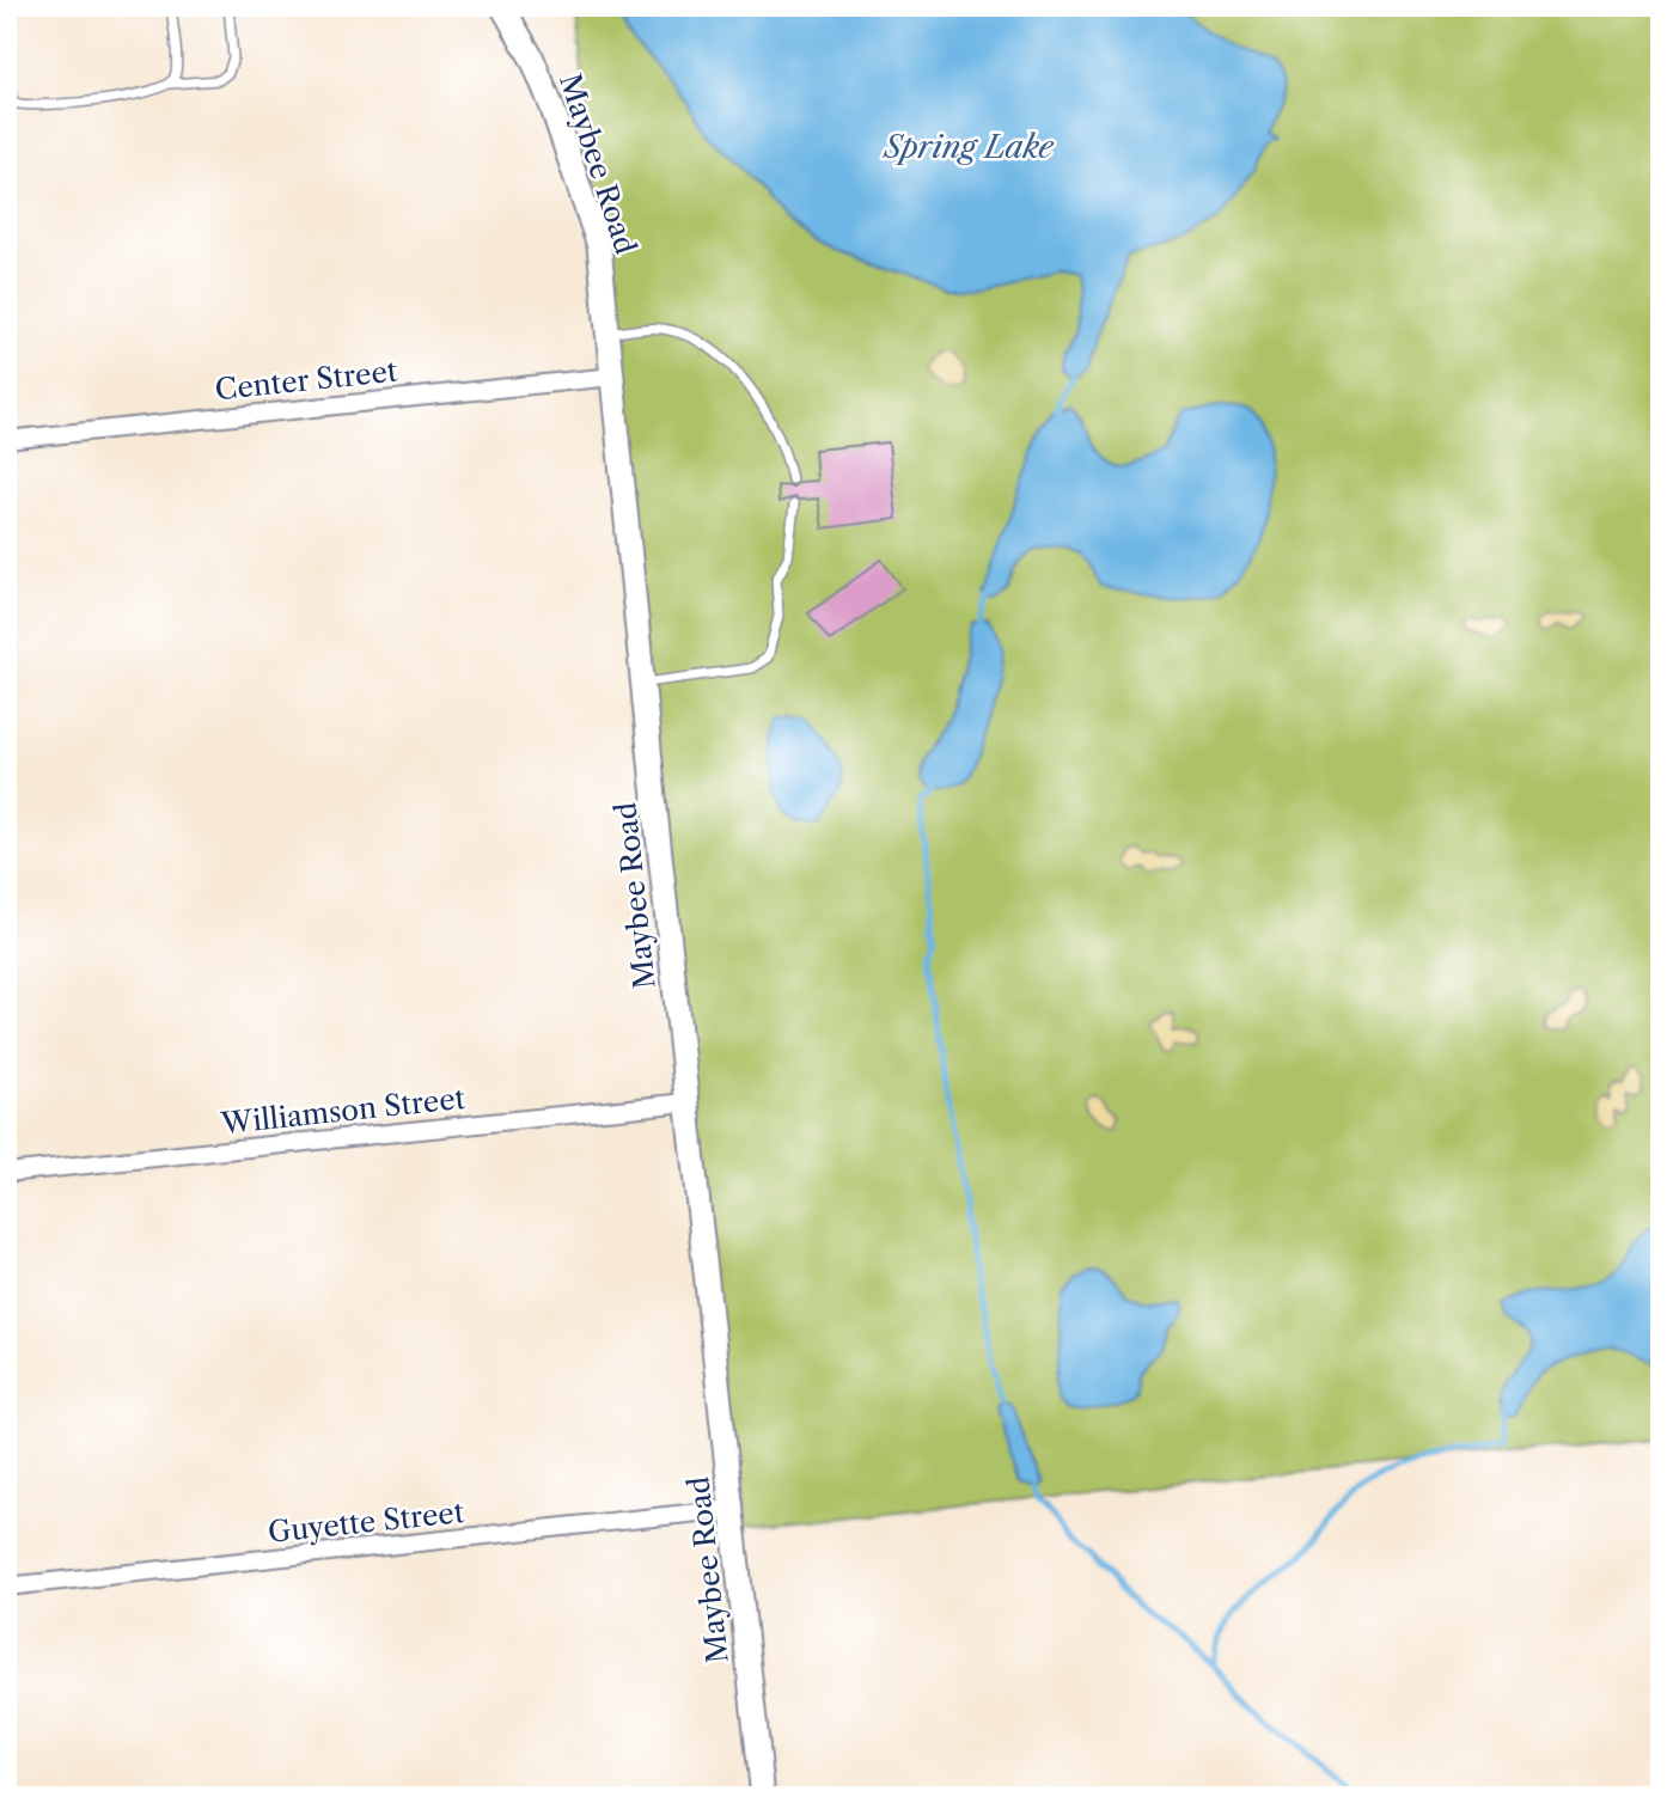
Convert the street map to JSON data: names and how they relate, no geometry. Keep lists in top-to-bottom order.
{
  "streets": {
    "main road": ["Maybee Road"],
    "street": ["Center Street", "Williamson Street", "Guyette Street"]
  },
  "crossings": [
    ["Maybee Road", "Center Street"],
    ["Maybee Road", "Williamson Street"],
    ["Maybee Road", "Guyette Street"]
  ],
  "water": ["Spring Lake"]
}
